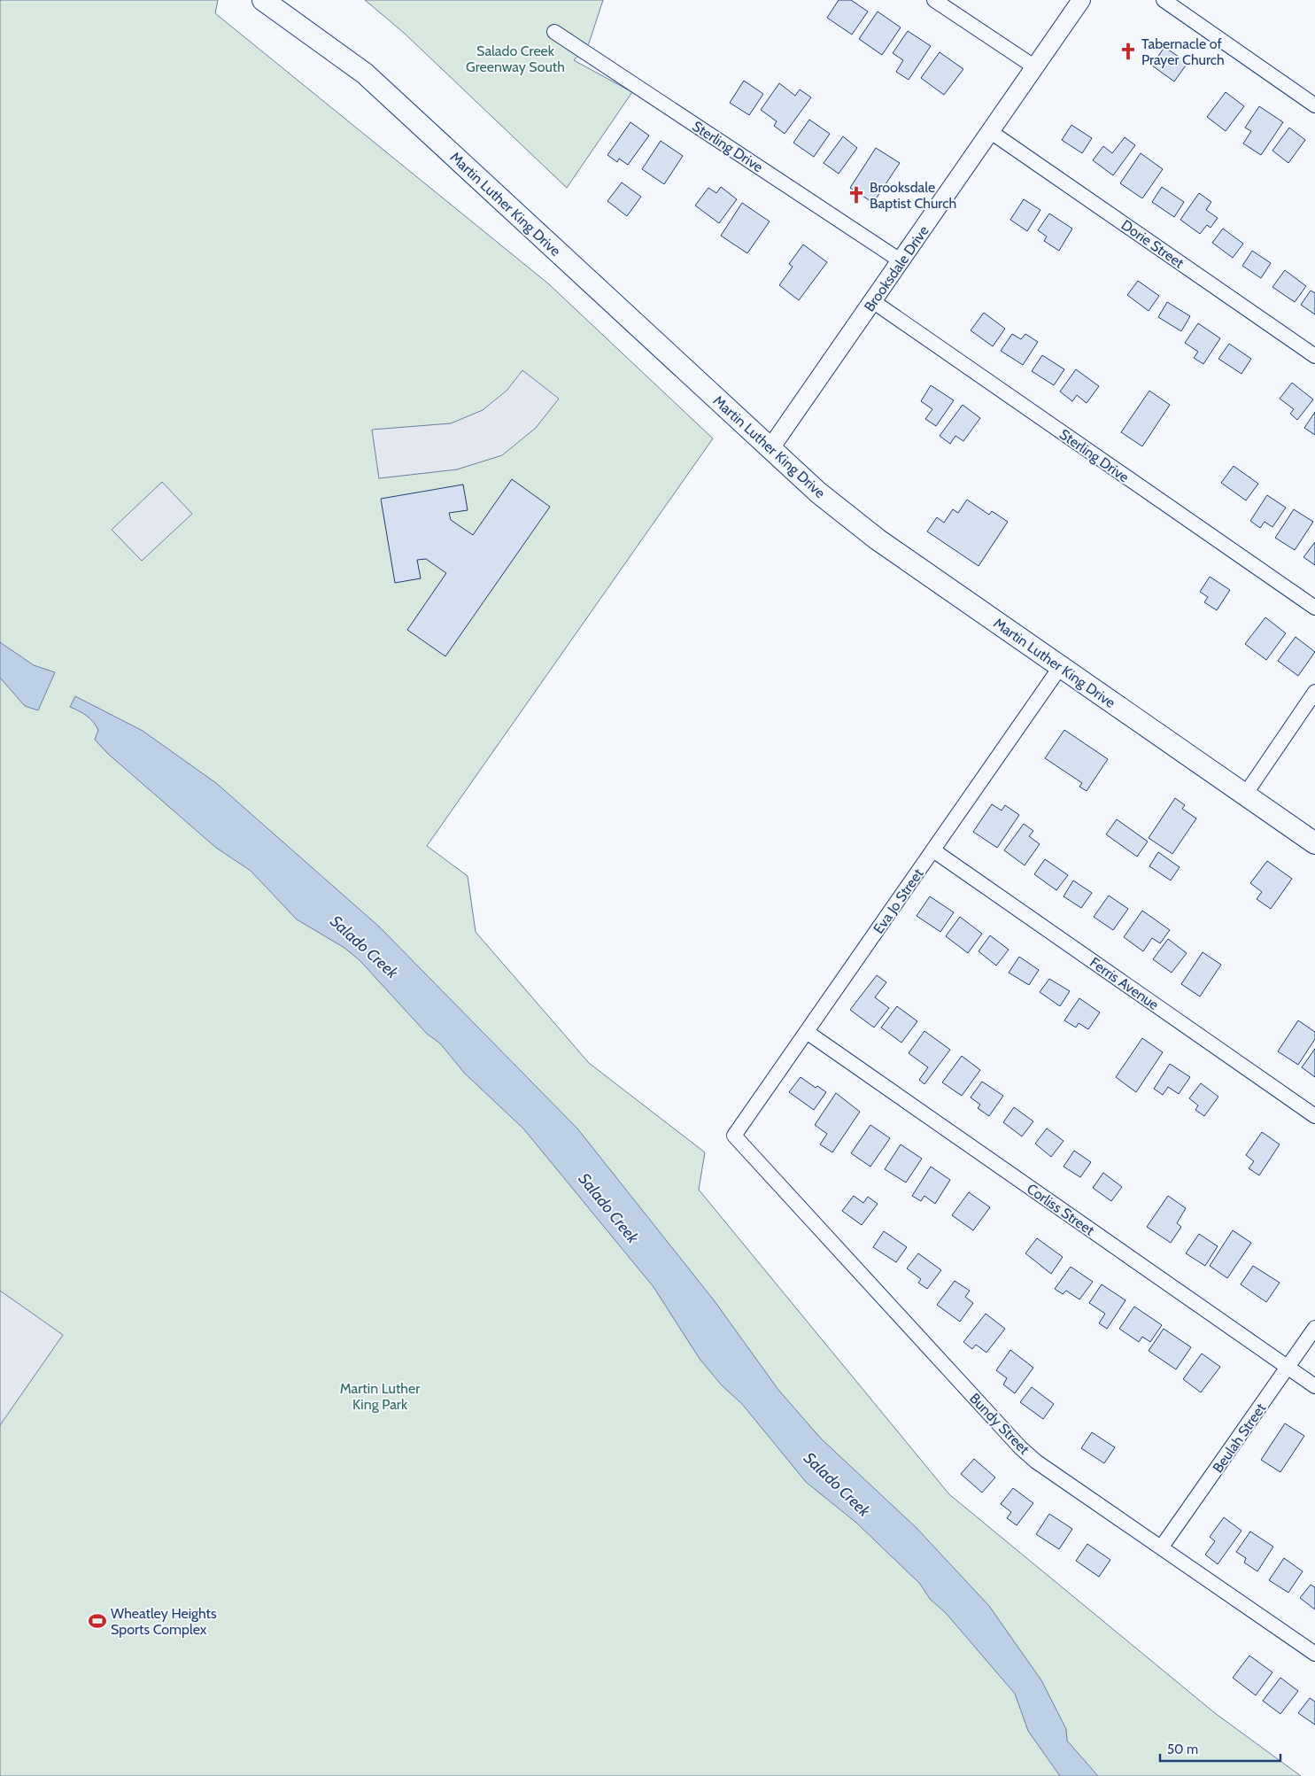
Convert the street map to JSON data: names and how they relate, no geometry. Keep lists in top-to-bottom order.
{
  "streets": {
    "main road": ["Martin Luther King Drive"],
    "street": [
      "Sterling Drive",
      "Dorie Street",
      "Brooksdale Drive",
      "Eva Jo Street",
      "Ferris Avenue",
      "Corliss Street",
      "Bundy Street",
      "Beulah Street"
    ]
  },
  "crossings": [
    ["Sterling Drive", "Brooksdale Drive"],
    ["Martin Luther King Drive", "Brooksdale Drive"],
    ["Martin Luther King Drive", "Eva Jo Street"],
    ["Dorie Street", "Brooksdale Drive"],
    ["Eva Jo Street", "Ferris Avenue"],
    ["Eva Jo Street", "Corliss Street"],
    ["Eva Jo Street", "Bundy Street"],
    ["Corliss Street", "Beulah Street"],
    ["Bundy Street", "Beulah Street"]
  ],
  "water": ["Salado Creek"],
  "parks": ["Salado Creek Greenway South", "Martin Luther King Park"],
  "places": {
    "church": ["Tabernacle of Prayer Church", "Brooksdale Baptist Church"],
    "sports": ["Wheatley Heights Sports Complex"]
  },
  "scale_bar": "50 m"
}
